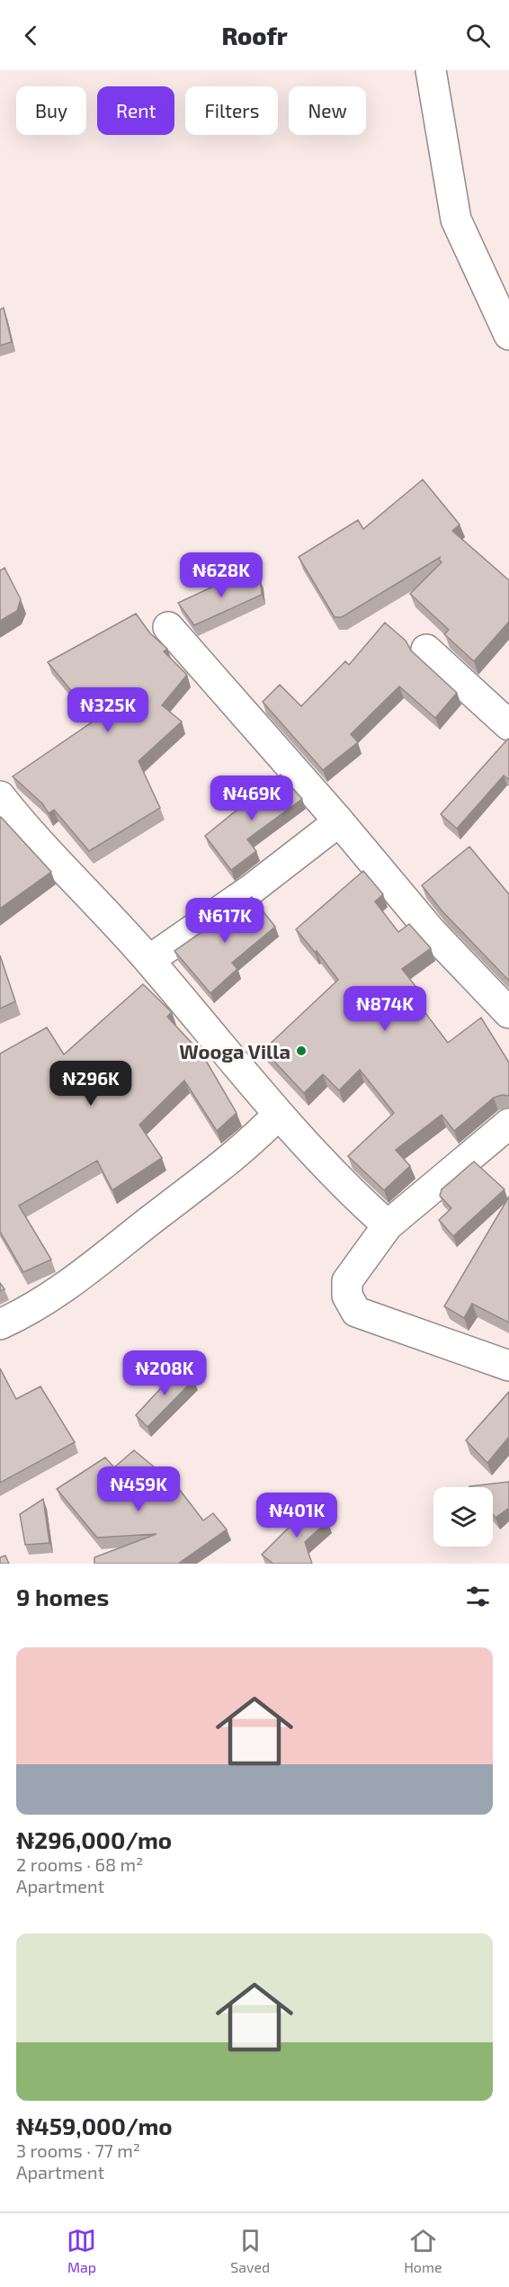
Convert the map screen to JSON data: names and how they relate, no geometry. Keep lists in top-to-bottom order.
{
  "places": ["Wooga Villa"],
  "page": {
    "header": "Roofr",
    "chip": [
      "Buy",
      "Rent",
      "Filters",
      "New"
    ],
    "price": [
      "₦628K",
      "₦325K",
      "₦469K",
      "₦617K",
      "₦874K",
      "₦296K",
      "₦208K",
      "₦459K",
      "₦401K"
    ],
    "heading": "9 homes",
    "list": [
      {
        "name": "₦296,000/mo",
        "note": "2 rooms · 68 m² · Apartment"
      },
      {
        "name": "₦459,000/mo",
        "note": "3 rooms · 77 m² · Apartment"
      }
    ],
    "tabs": ["Map", "Saved", "Home"]
  }
}
